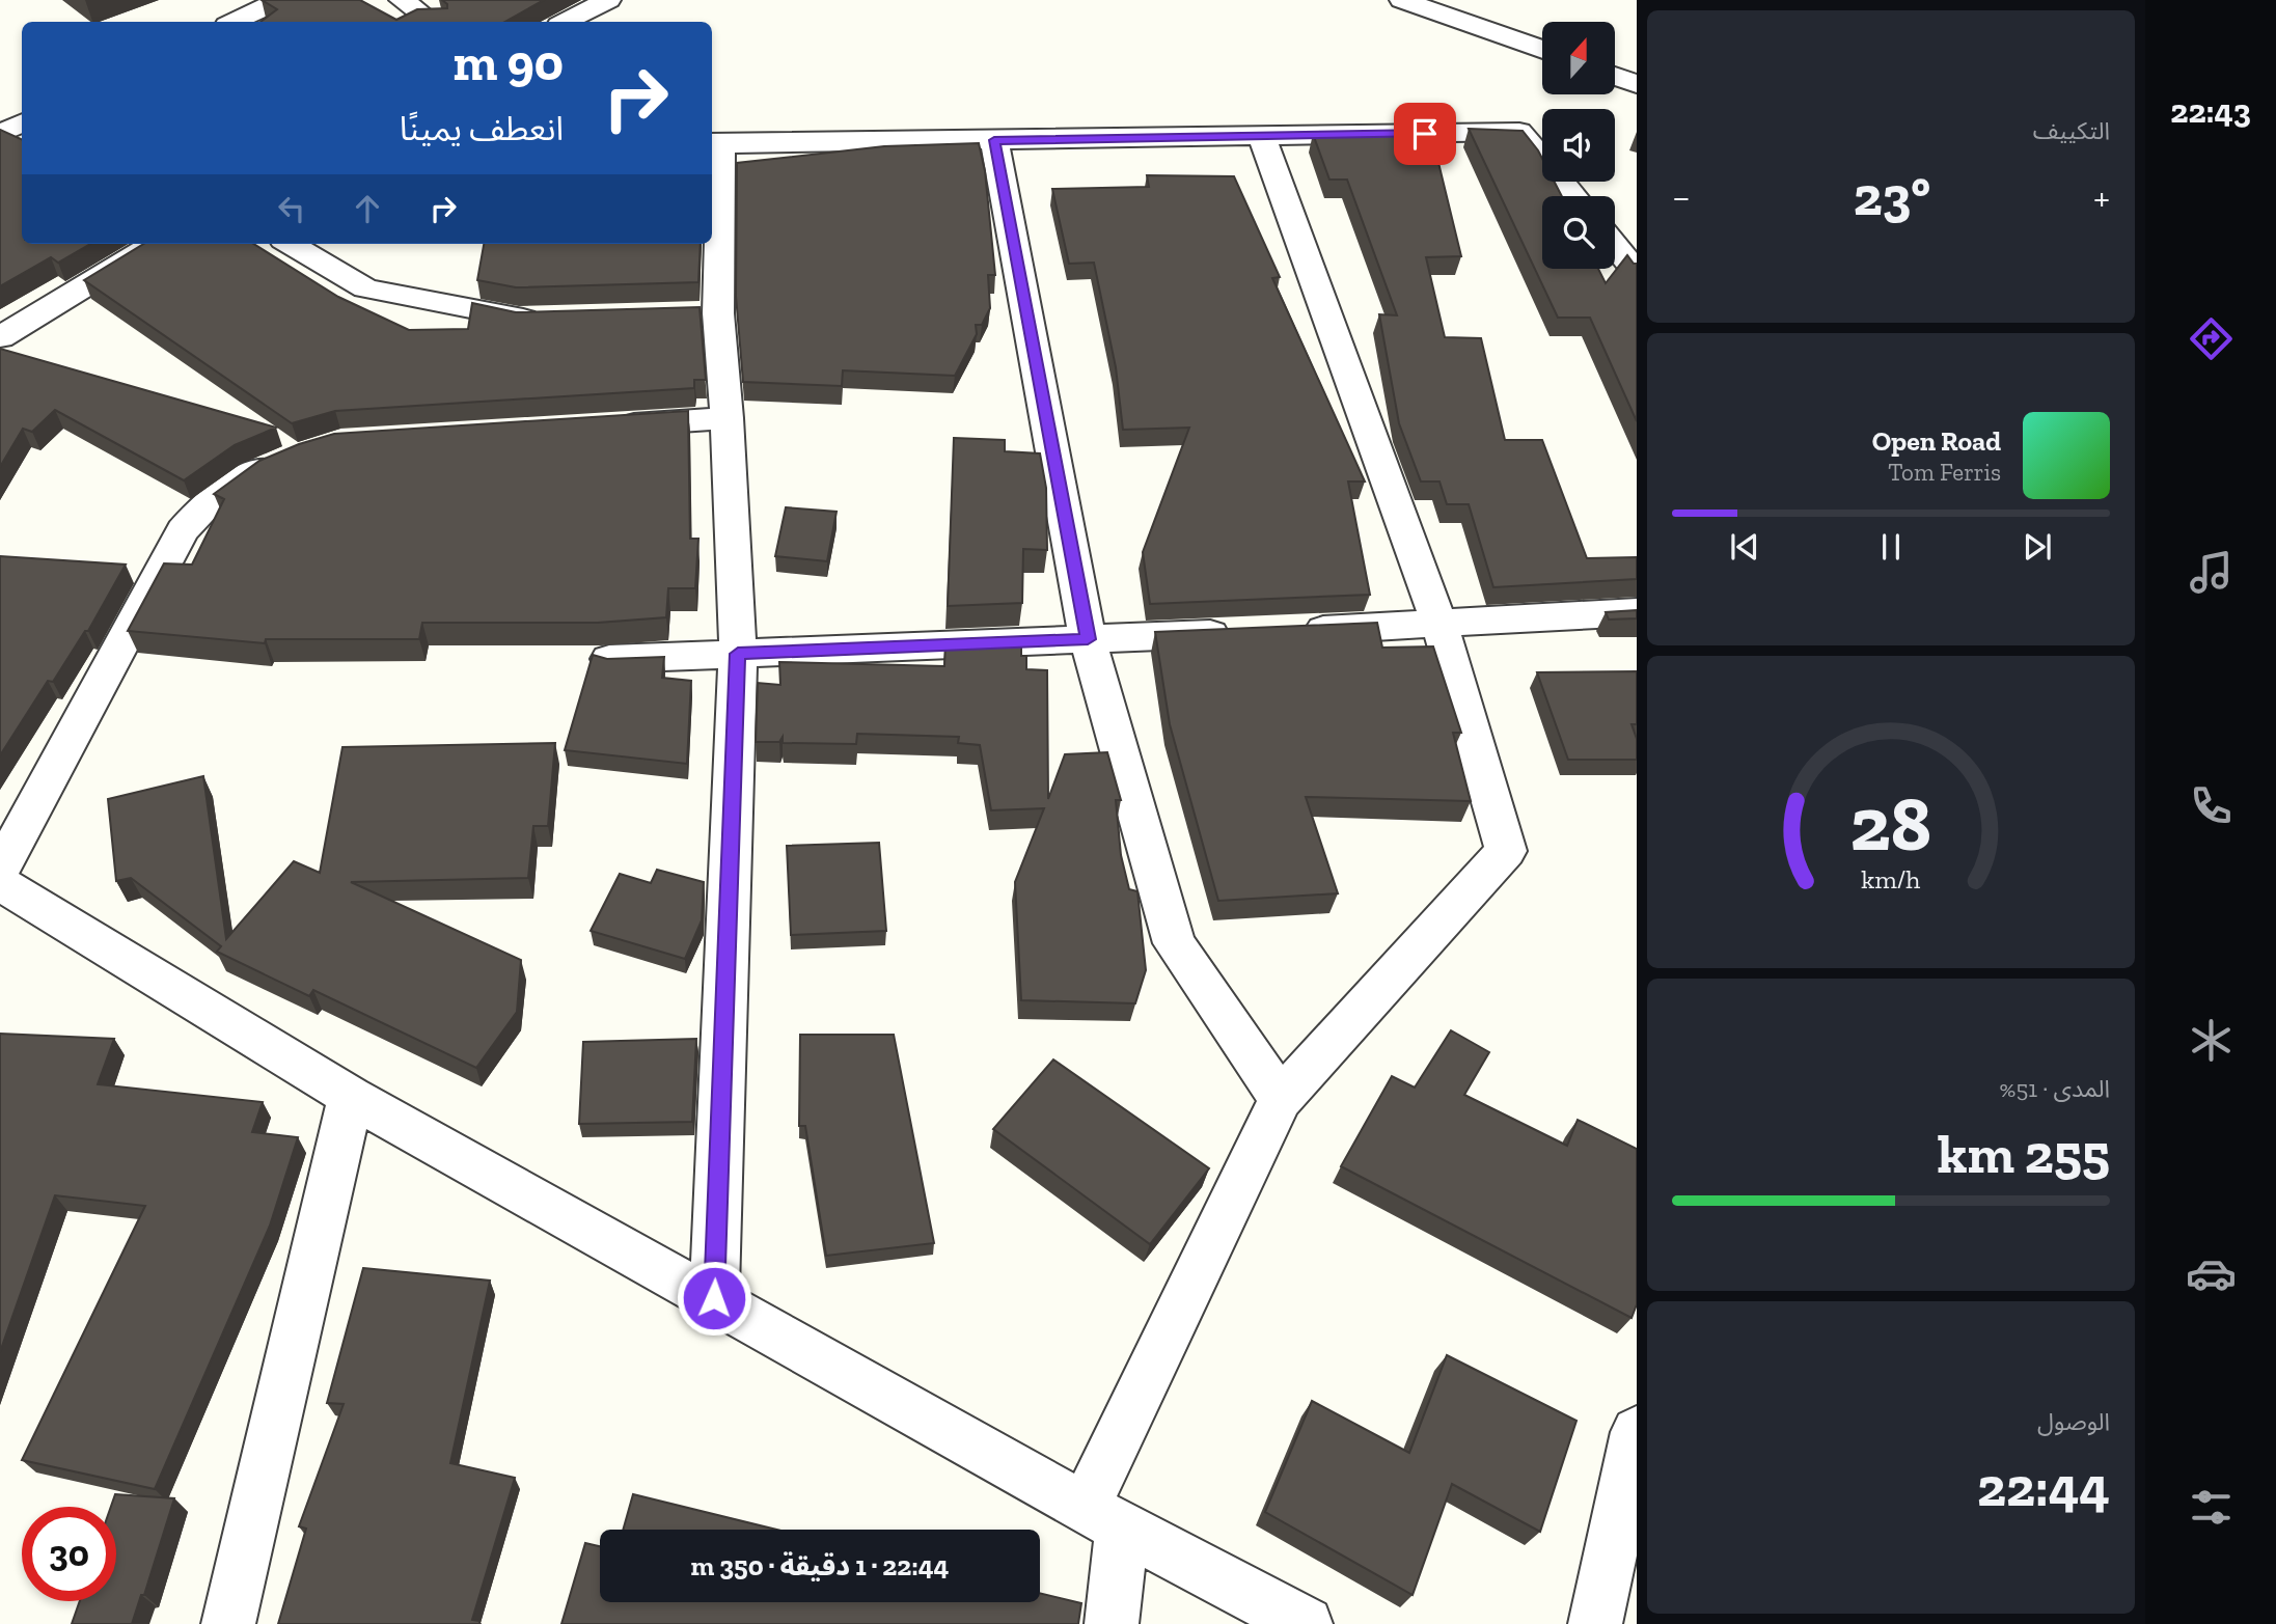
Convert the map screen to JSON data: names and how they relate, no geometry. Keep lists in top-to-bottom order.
{
  "north": "top",
  "page": {
    "tabs": "22:43",
    "tile": [
      "التكييف",
      ["المدى · 51%", "255 km"],
      ["الوصول", "22:44"]
    ],
    "turn": ["90 m", "انعطف يمينًا"],
    "heat": ["−", "23°", "+"],
    "song": ["Open Road", "Tom Ferris"],
    "limit": "30",
    "trip": "22:44 · 1 دقيقة · 350 m",
    "gauge": ["28", "km/h"]
  }
}
